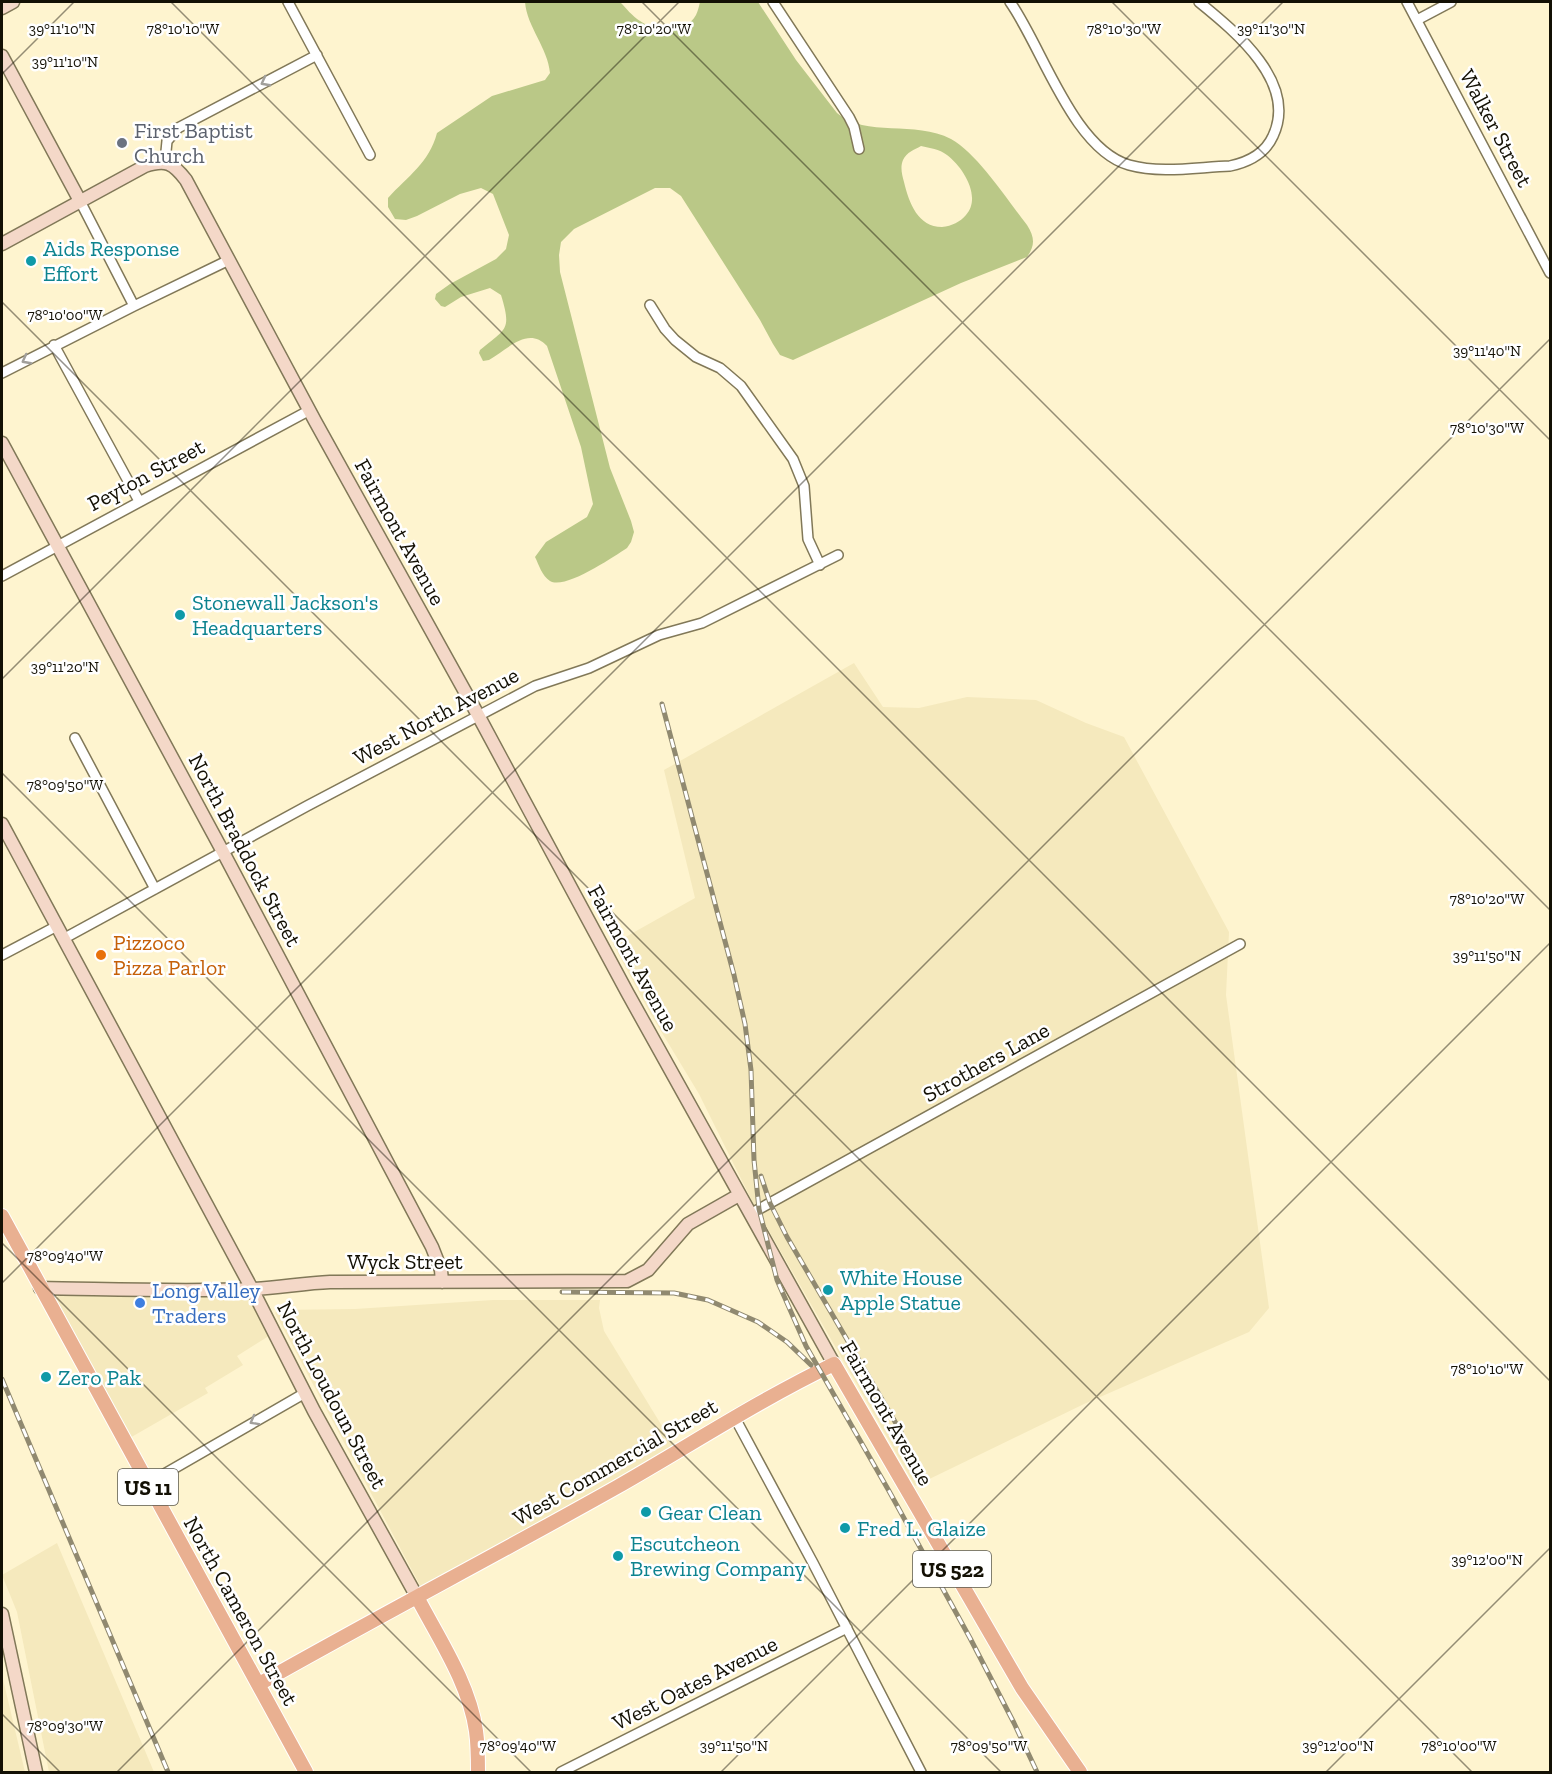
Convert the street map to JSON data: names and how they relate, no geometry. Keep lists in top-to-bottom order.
{
  "streets": {
    "main road": [
      "Fairmont Avenue",
      "North Loudoun Street",
      "West Commercial Street",
      "US 11",
      "US 522",
      "North Cameron Street"
    ],
    "street": [
      "Walker Street",
      "Peyton Street",
      "West North Avenue",
      "North Braddock Street",
      "Strothers Lane",
      "Wyck Street",
      "West Oates Avenue"
    ]
  },
  "crossings": [
    ["Peyton Street", "Fairmont Avenue"],
    ["Peyton Street", "North Braddock Street"],
    ["Fairmont Avenue", "West North Avenue"],
    ["Fairmont Avenue", "Strothers Lane"],
    ["Fairmont Avenue", "Wyck Street"],
    ["Fairmont Avenue", "West Commercial Street"],
    ["West North Avenue", "North Braddock Street"],
    ["West North Avenue", "North Loudoun Street"],
    ["North Braddock Street", "Wyck Street"],
    ["Wyck Street", "North Loudoun Street"],
    ["Wyck Street", "North Cameron Street"],
    ["North Loudoun Street", "West Commercial Street"],
    ["West Commercial Street", "North Cameron Street"]
  ],
  "places": [
    "First Baptist Church",
    "Aids Response Effort",
    "Stonewall Jackson's Headquarters",
    "Pizzoco Pizza Parlor",
    "White House Apple Statue",
    "Long Valley Traders",
    "Zero Pak",
    "Gear Clean",
    "Fred L. Glaize",
    "Escutcheon Brewing Company"
  ],
  "coordinates": [
    "39°11'10\"N",
    "78°10'10\"W",
    "78°10'20\"W",
    "78°10'30\"W",
    "39°11'30\"N",
    "78°10'00\"W",
    "39°11'40\"N",
    "39°11'20\"N",
    "78°09'50\"W",
    "39°11'50\"N",
    "78°09'40\"W",
    "39°12'00\"N",
    "78°09'30\"W"
  ]
}
